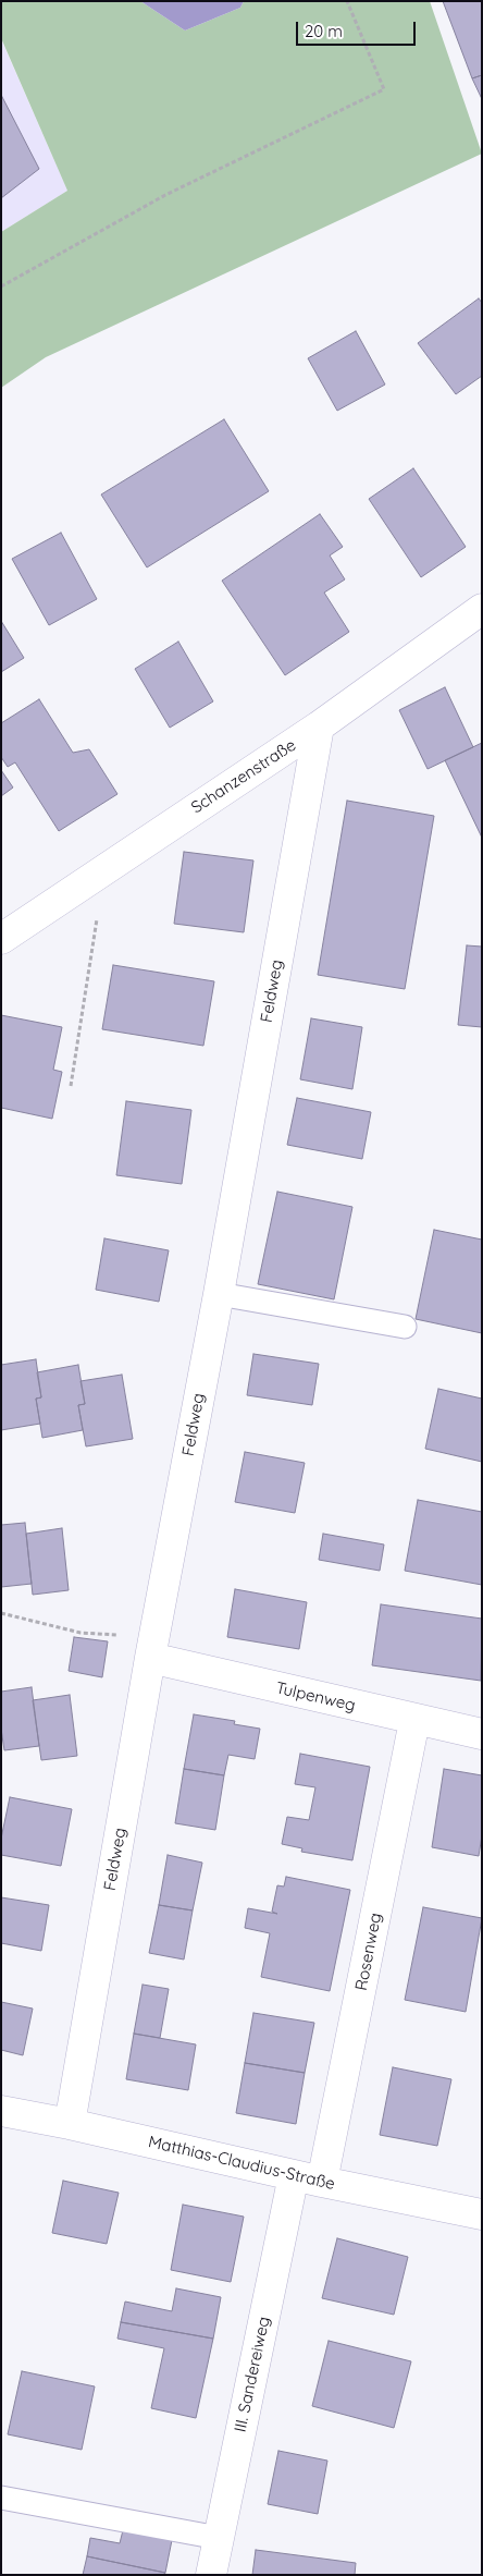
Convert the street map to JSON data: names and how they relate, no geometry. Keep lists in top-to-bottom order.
{
  "streets": {
    "street": [
      "Schanzenstraße",
      "Feldweg",
      "Tulpenweg",
      "Rosenweg",
      "Matthias-Claudius-Straße",
      "III. Sandereiweg"
    ]
  },
  "crossings": [
    ["Schanzenstraße", "Feldweg"],
    ["Feldweg", "Tulpenweg"],
    ["Feldweg", "Matthias-Claudius-Straße"],
    ["Tulpenweg", "Rosenweg"],
    ["Rosenweg", "Matthias-Claudius-Straße"],
    ["Matthias-Claudius-Straße", "III. Sandereiweg"]
  ],
  "scale_bar": "20 m"
}
